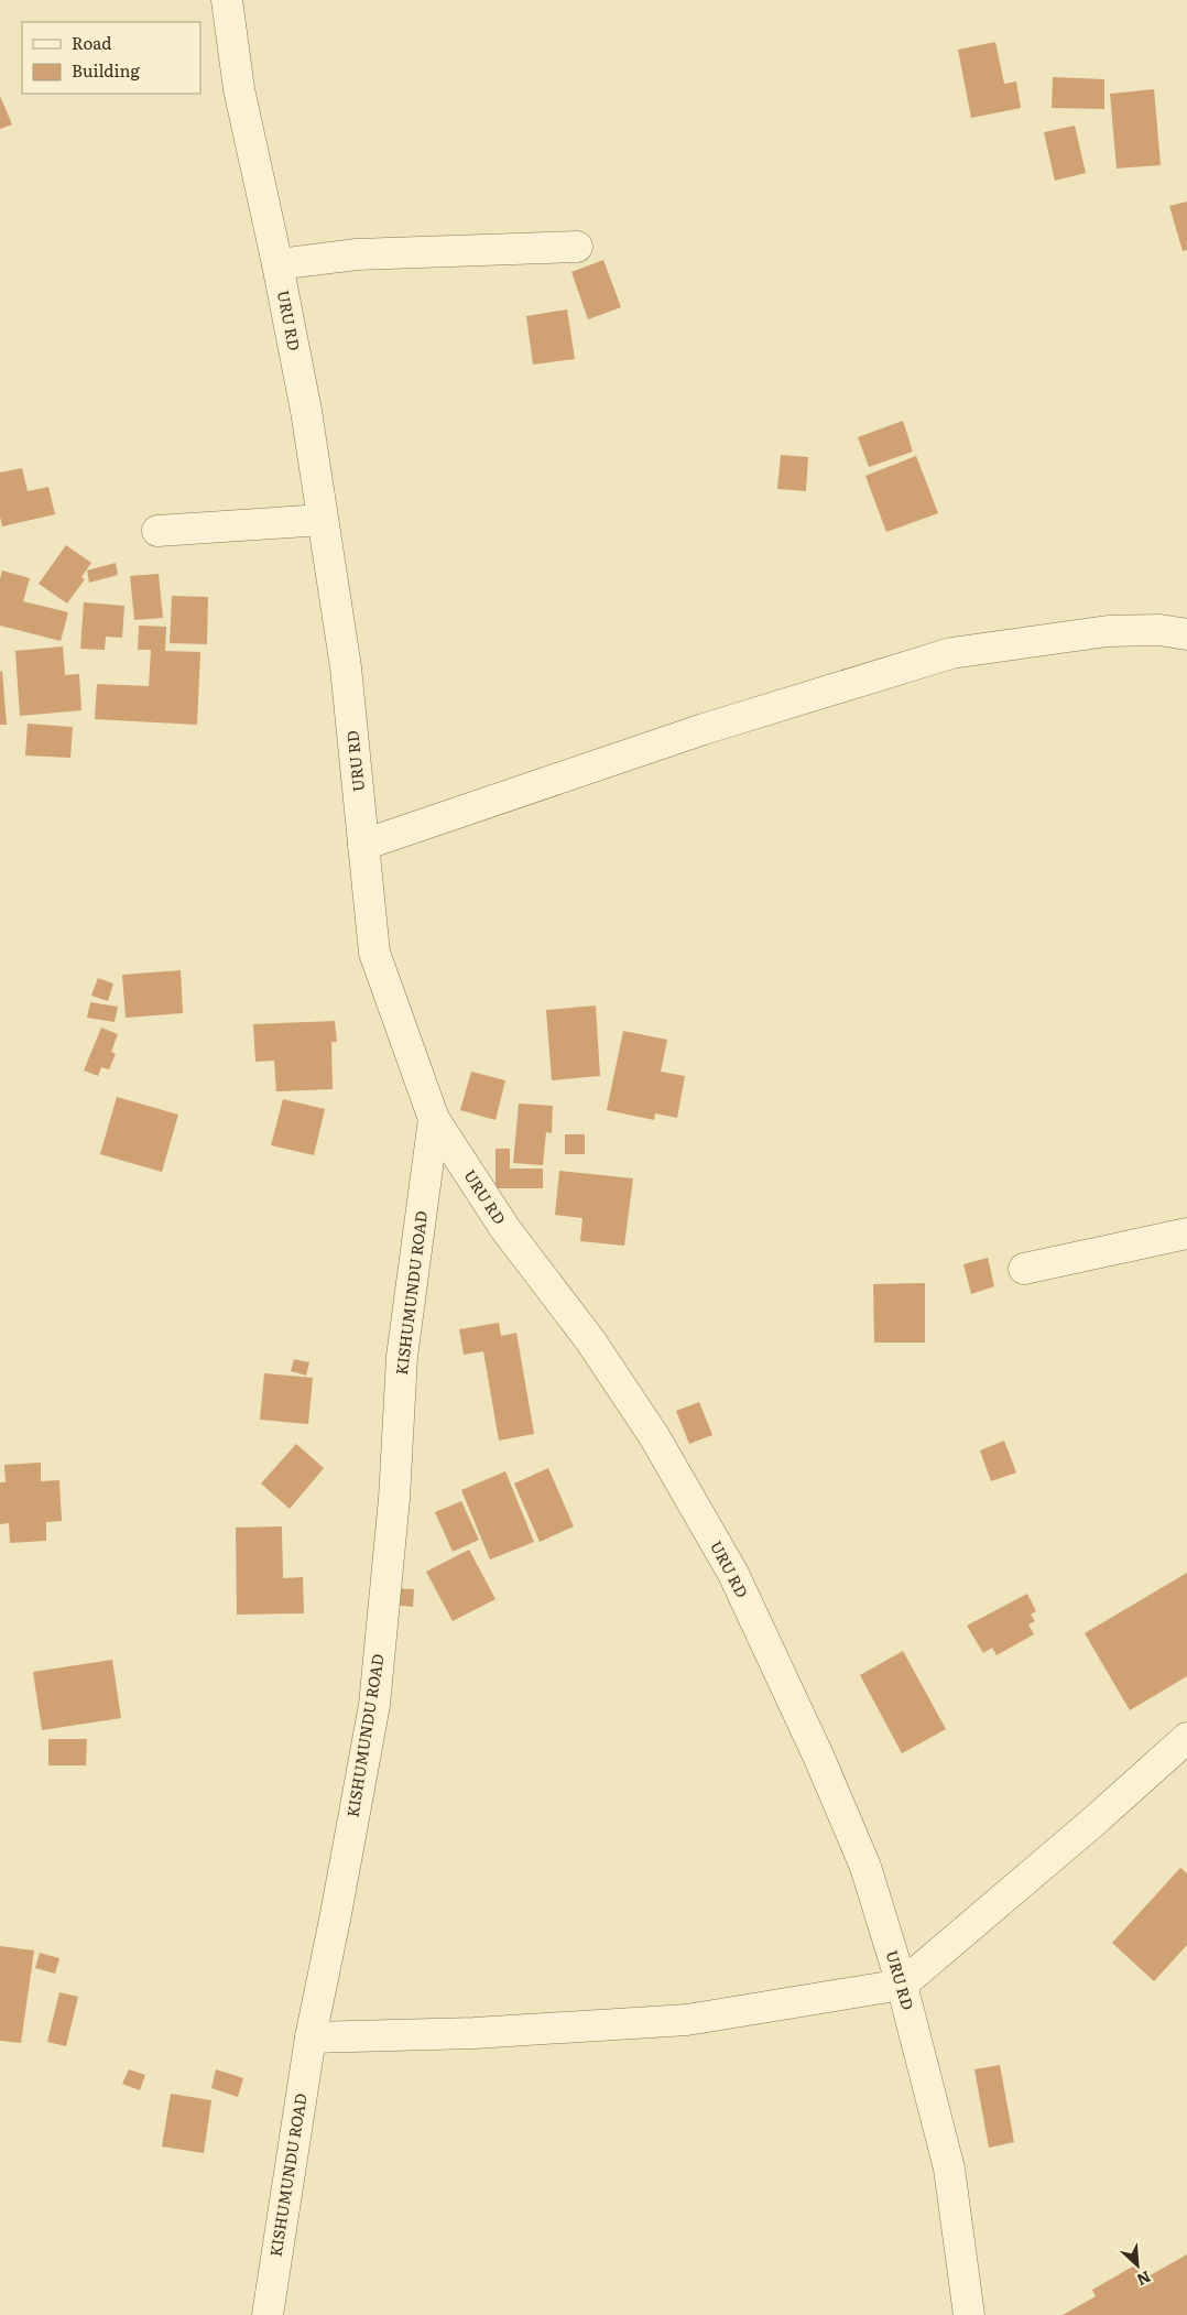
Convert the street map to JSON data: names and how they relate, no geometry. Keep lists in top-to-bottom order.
{
  "streets": {
    "street": ["URU RD", "KISHUMUNDU ROAD"]
  },
  "crossings": [
    ["URU RD", "KISHUMUNDU ROAD"]
  ],
  "legend": ["Road", "Building"],
  "north": "bottom right"
}
